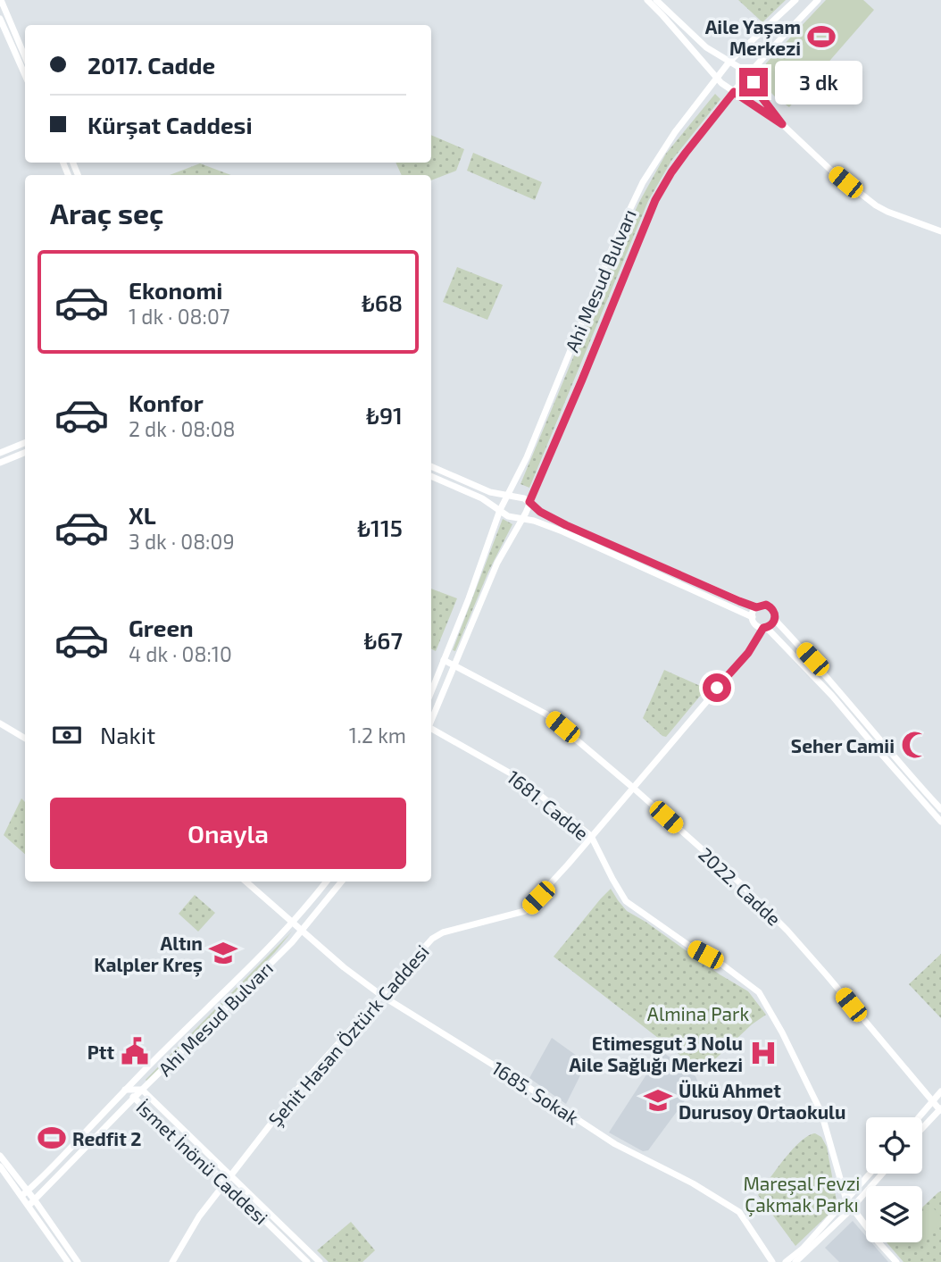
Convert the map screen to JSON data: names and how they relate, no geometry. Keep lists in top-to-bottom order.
{
  "streets": {
    "main road": [
      "Ahi Mesud Bulvarı",
      "1681. Cadde",
      "2022. Cadde",
      "Şehit Hasan Öztürk Caddesi",
      "1685. Sokak",
      "İsmet İnönü Caddesi"
    ]
  },
  "crossings": [
    ["Ahi Mesud Bulvarı", "2022. Cadde"],
    ["Ahi Mesud Bulvarı", "1685. Sokak"],
    ["Ahi Mesud Bulvarı", "İsmet İnönü Caddesi"],
    ["1681. Cadde", "Şehit Hasan Öztürk Caddesi"],
    ["2022. Cadde", "Şehit Hasan Öztürk Caddesi"],
    ["Şehit Hasan Öztürk Caddesi", "1685. Sokak"],
    ["Şehit Hasan Öztürk Caddesi", "İsmet İnönü Caddesi"]
  ],
  "parks": ["Almina Park", "Mareşal Fevzi Çakmak Parkı"],
  "places": {
    "sports": ["Aile Yaşam Merkezi", "Redfit 2"],
    "mosque": ["Seher Camii"],
    "school or university": ["Altın Kalpler Kreş", "Ülkü Ahmet Durusoy Ortaokulu"],
    "public building": ["Ptt"],
    "hospital": ["Etimesgut 3 Nolu Aile Sağlığı Merkezi"]
  },
  "page": {
    "banner": ["2017. Cadde", "Kürşat Caddesi"],
    "bubble": "3 dk",
    "heading": "Araç seç",
    "list": [
      {
        "name": "Ekonomi",
        "note": "1 dk · 08:07",
        "value": "₺68"
      },
      {
        "name": "Konfor",
        "note": "2 dk · 08:08",
        "value": "₺91"
      },
      {
        "name": "XL",
        "note": "3 dk · 08:09",
        "value": "₺115"
      },
      {
        "name": "Green",
        "note": "4 dk · 08:10",
        "value": "₺67"
      }
    ],
    "pay": ["Nakit", "1.2 km"],
    "buttons": "Onayla"
  }
}
